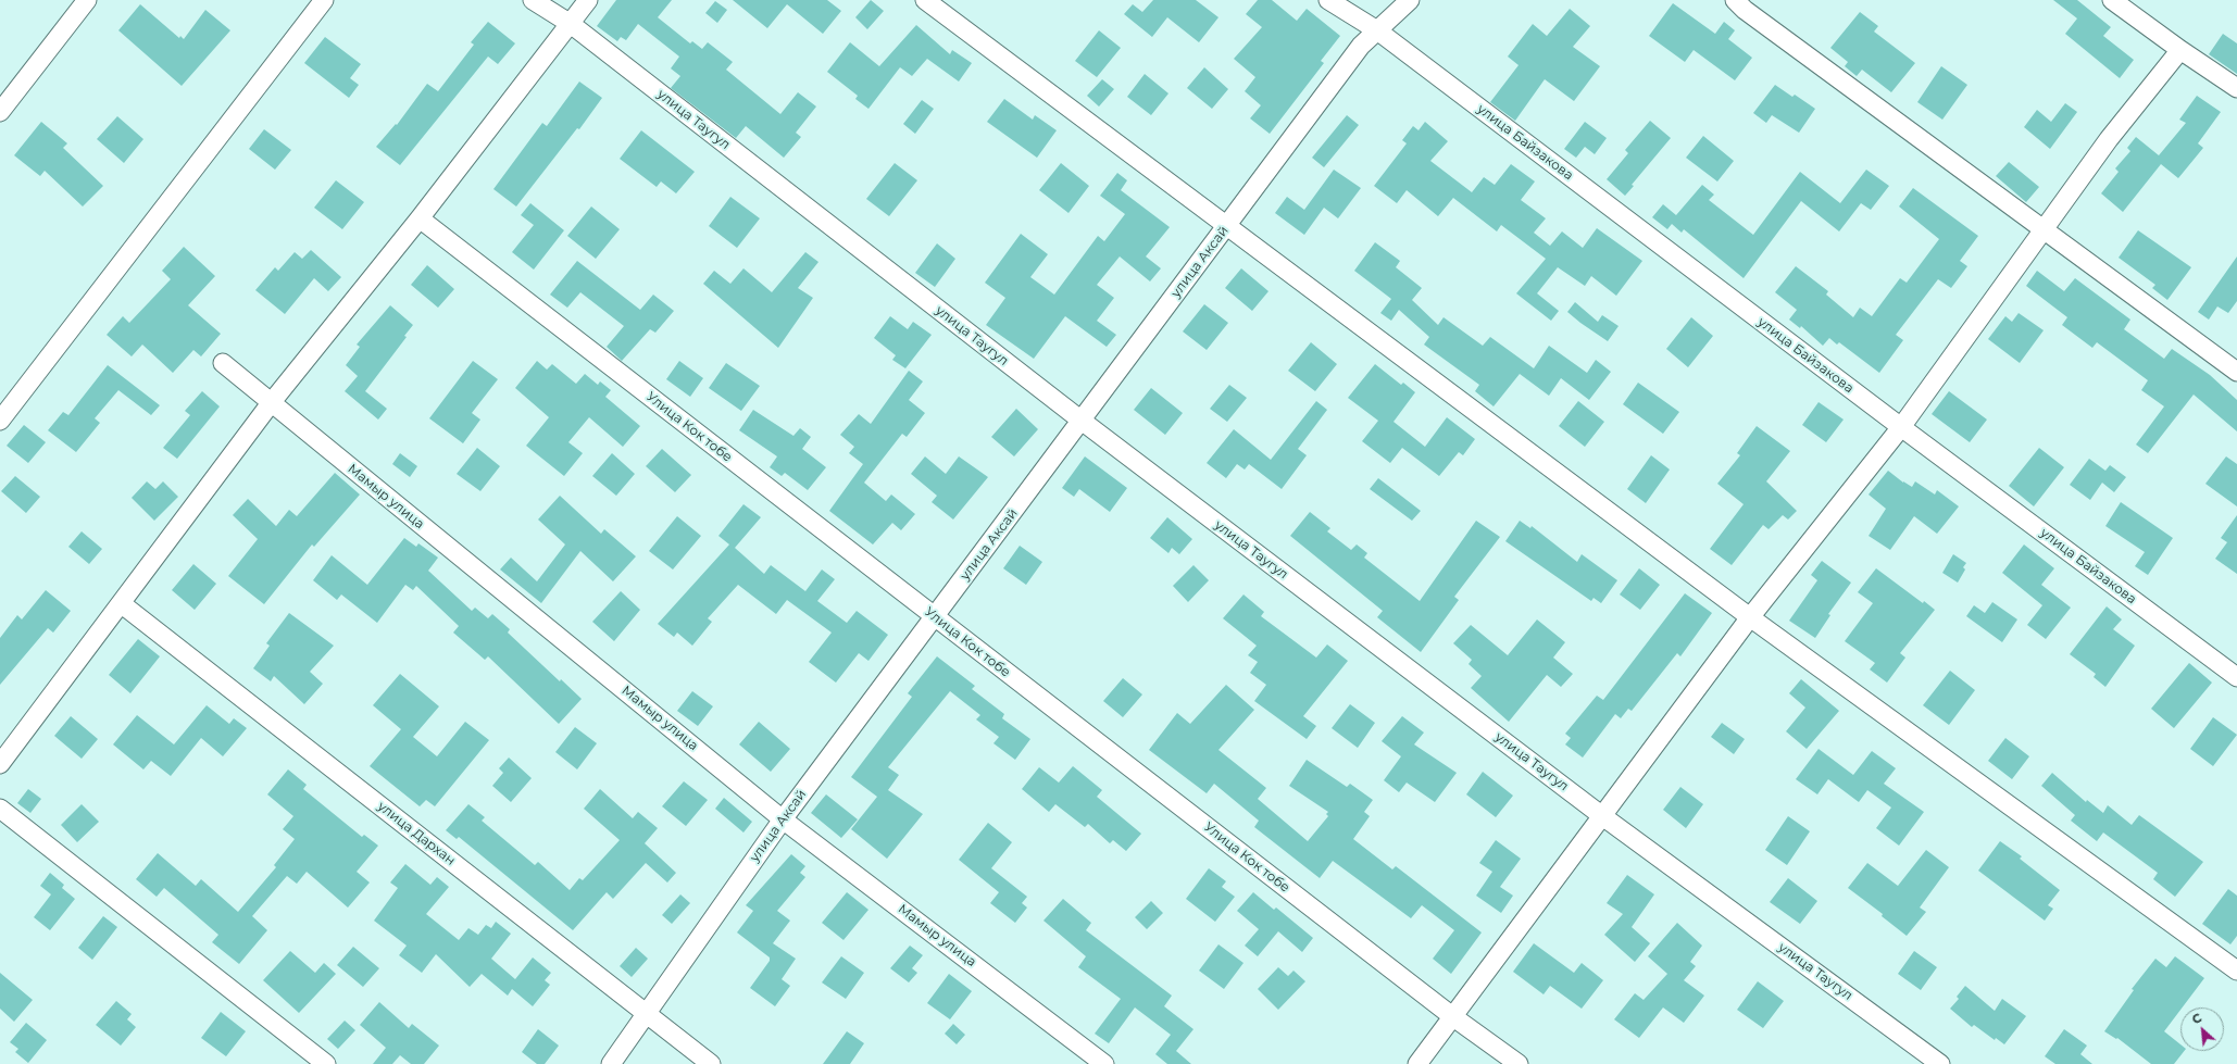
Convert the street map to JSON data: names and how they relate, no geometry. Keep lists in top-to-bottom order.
{
  "streets": {
    "street": [
      "улица Таугул",
      "улица Байзакова",
      "улица Аксай",
      "Улица Кок тобе",
      "Мамыр улица",
      "улица Дархан"
    ]
  },
  "crossings": [
    ["улица Таугул", "улица Аксай"],
    ["улица Байзакова", "улица Аксай"],
    ["улица Аксай", "Улица Кок тобе"],
    ["улица Аксай", "Мамыр улица"],
    ["улица Аксай", "улица Дархан"]
  ],
  "north": "top left"
}
